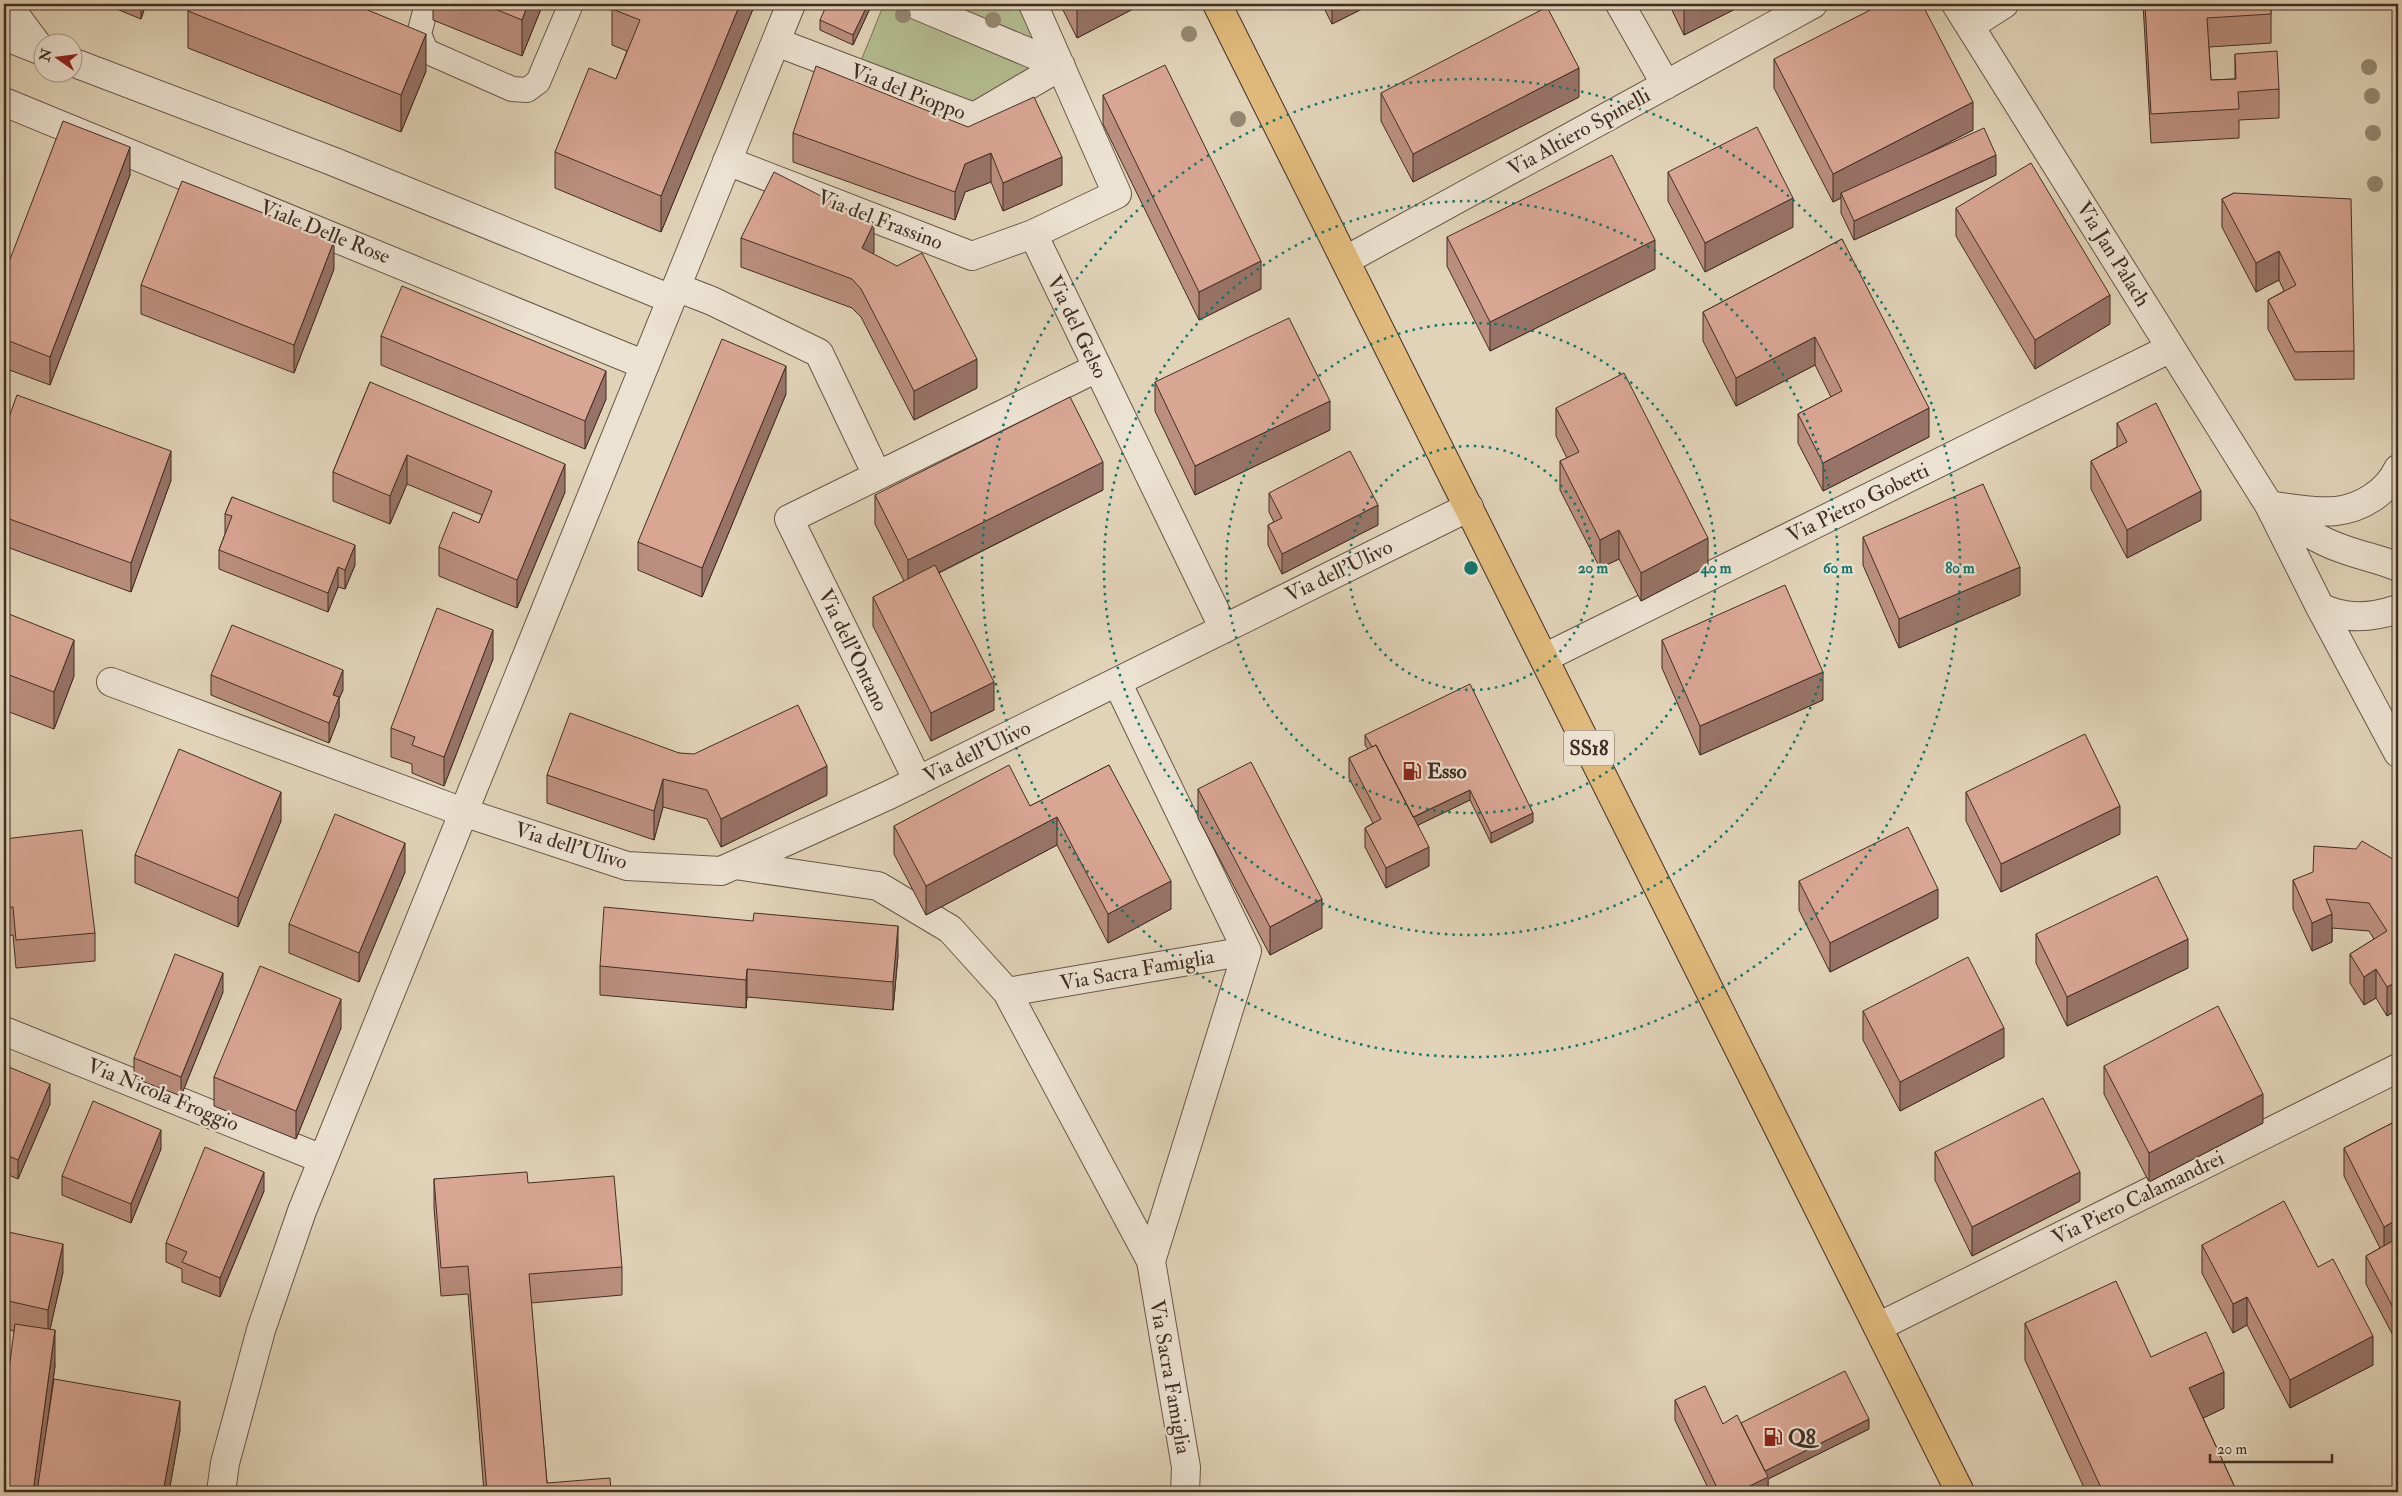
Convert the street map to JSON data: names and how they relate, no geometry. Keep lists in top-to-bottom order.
{
  "streets": {
    "main road": ["SS18"],
    "street": [
      "Via del Pioppo",
      "Via Altiero Spinelli",
      "Via del Frassino",
      "Viale Delle Rose",
      "Via Jan Palach",
      "Via del Gelso",
      "Via Pietro Gobetti",
      "Via dell'Ulivo",
      "Via dell'Ontano",
      "Via Sacra Famiglia",
      "Via Nicola Froggio",
      "Via Piero Calamandrei"
    ]
  },
  "crossings": [
    ["Via Altiero Spinelli", "SS18"],
    ["Via del Frassino", "Via del Gelso"],
    ["Via Jan Palach", "Via Pietro Gobetti"],
    ["Via del Gelso", "Via dell'Ulivo"],
    ["Via Pietro Gobetti", "SS18"],
    ["Via dell'Ulivo", "Via dell'Ontano"],
    ["Via dell'Ulivo", "SS18"],
    ["SS18", "Via Piero Calamandrei"]
  ],
  "places": {
    "fuel station": ["Esso", "Q8"]
  },
  "scale_bar": "20 m",
  "north": "left",
  "rings": [
    "20 m",
    "40 m",
    "60 m",
    "80 m"
  ]
}
